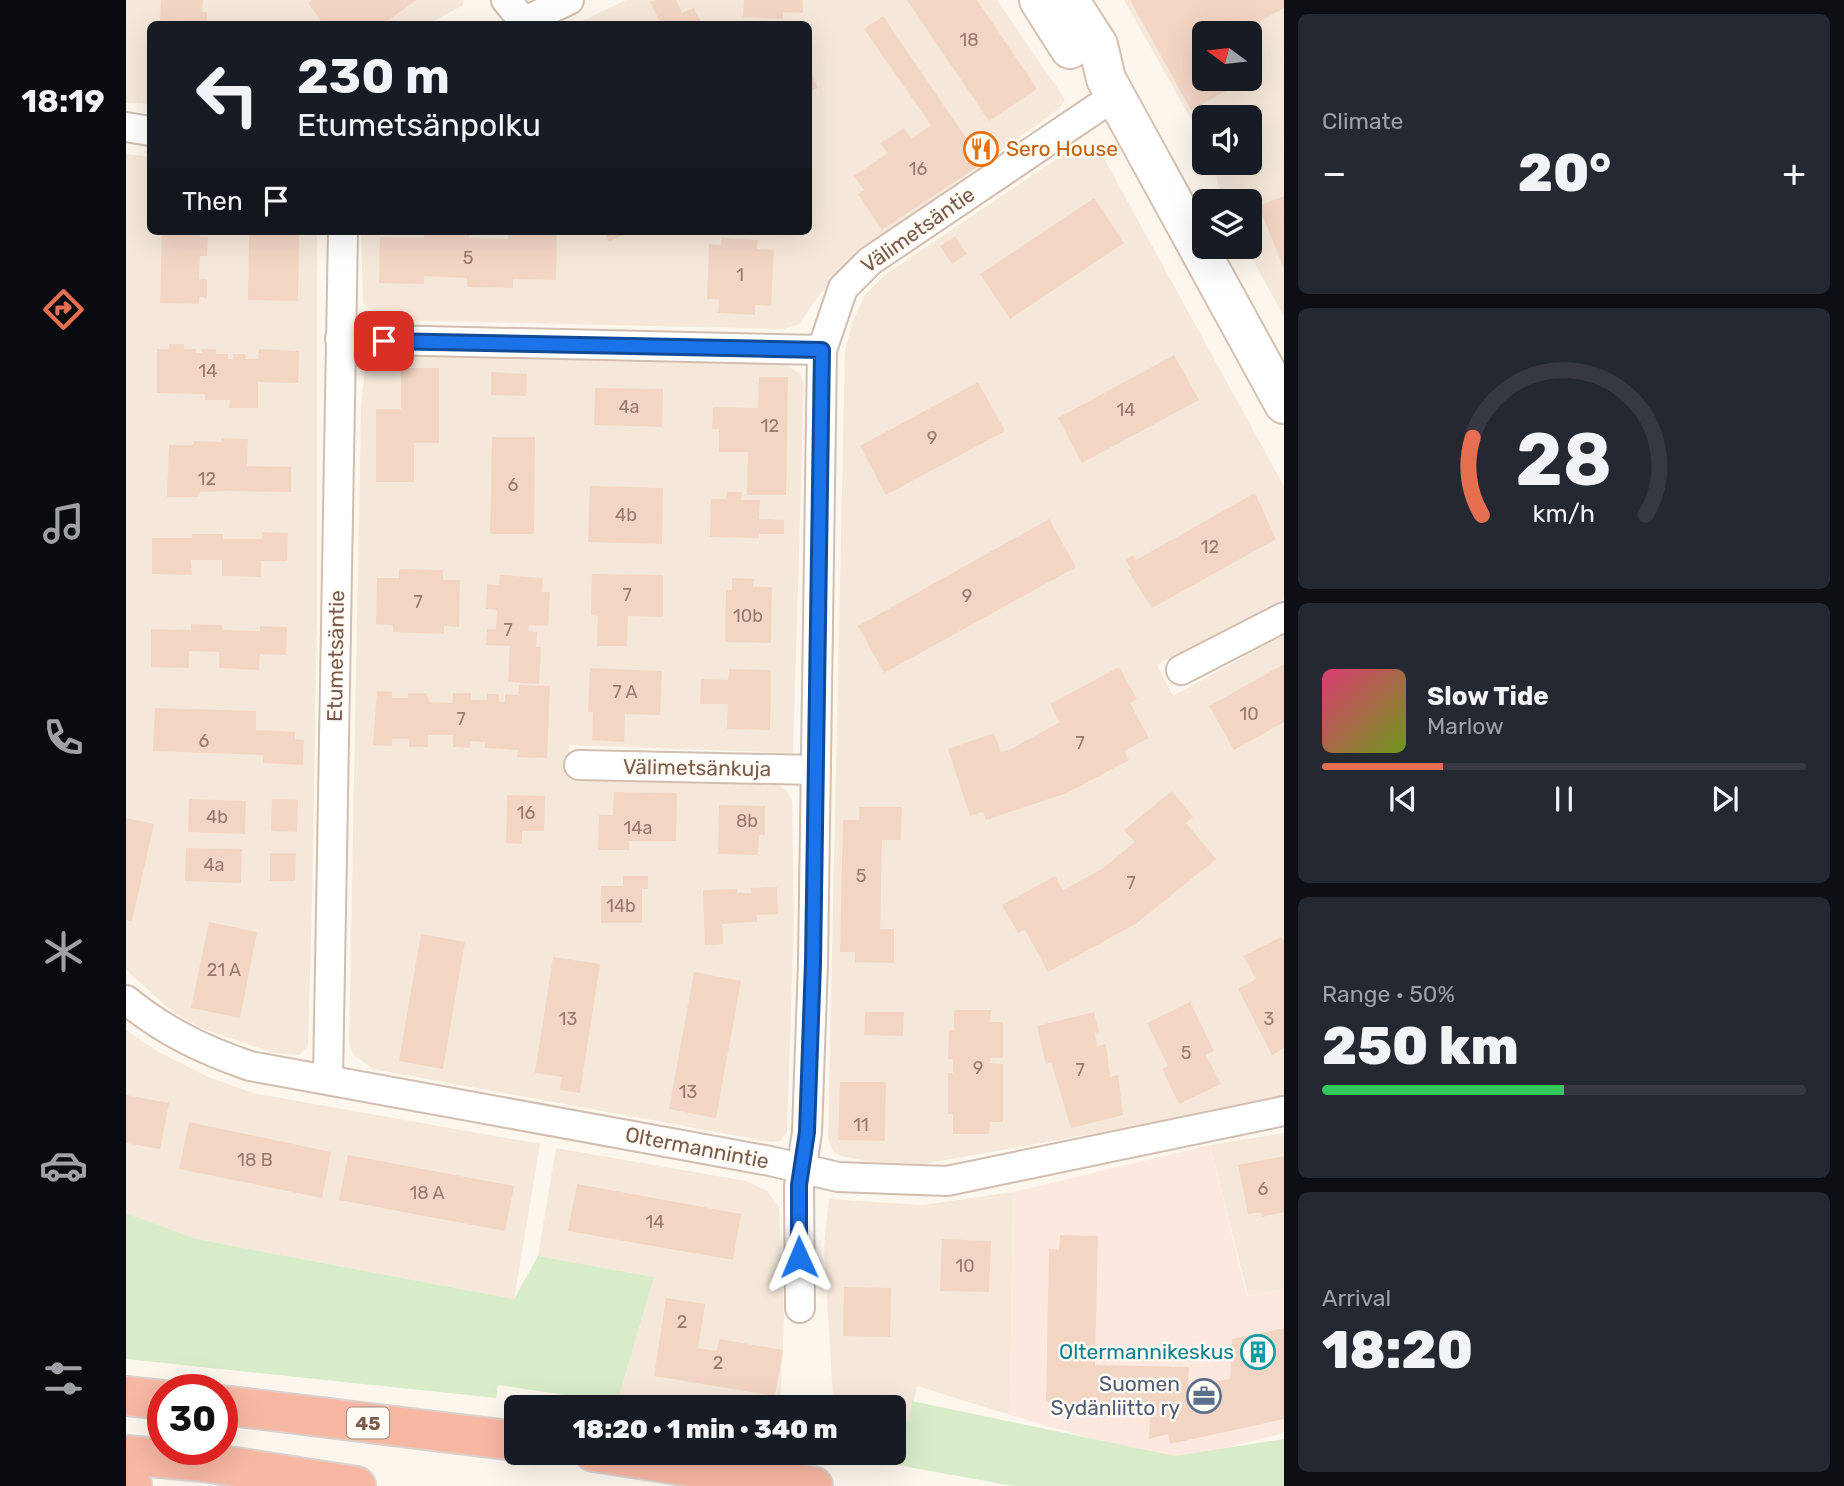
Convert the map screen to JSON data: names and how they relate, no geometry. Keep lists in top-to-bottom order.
{
  "streets": {
    "highway": ["45"],
    "street": [
      "Välimetsäntie",
      "Etumetsäntie",
      "Välimetsänkuja",
      "Oltermannintie"
    ]
  },
  "crossings": [
    ["Välimetsäntie", "Välimetsänkuja"],
    ["Välimetsäntie", "Oltermannintie"],
    ["Etumetsäntie", "Oltermannintie"]
  ],
  "places": {
    "restaurant": ["Sero House"],
    "building": ["Oltermannikeskus"],
    "office": ["Suomen Sydänliitto ry"]
  },
  "house_numbers": [
    "18",
    "16",
    "5",
    "1",
    "14",
    "4a",
    "14",
    "12",
    "9",
    "12",
    "6",
    "4b",
    "12",
    "7",
    "9",
    "7",
    "10b",
    "7",
    "7 A",
    "10",
    "7",
    "6",
    "7",
    "16",
    "4b",
    "8b",
    "14a",
    "4a",
    "5",
    "7",
    "14b",
    "21 A",
    "13",
    "3",
    "5",
    "9",
    "7",
    "13",
    "11",
    "18 B",
    "6",
    "18 A",
    "14",
    "10",
    "2",
    "2"
  ],
  "north": "left",
  "page": {
    "tabs": "18:19",
    "tile": [
      "Climate",
      ["Range · 50%", "250 km"],
      ["Arrival", "18:20"]
    ],
    "turn": ["230 m", "Etumetsänpolku"],
    "heat": ["−", "20°", "+"],
    "then": "Then",
    "song": ["Slow Tide", "Marlow"],
    "limit": "30",
    "trip": "18:20 · 1 min · 340 m",
    "gauge": ["28", "km/h"]
  }
}
